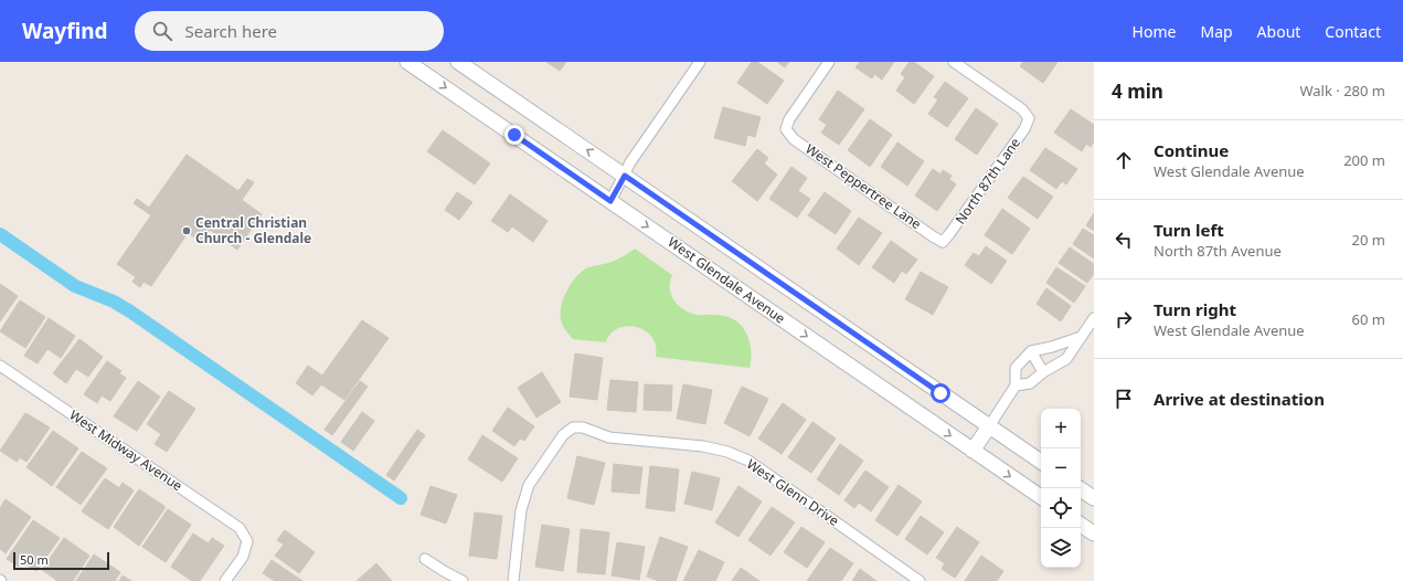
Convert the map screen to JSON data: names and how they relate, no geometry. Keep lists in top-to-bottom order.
{
  "streets": {
    "main road": ["West Glendale Avenue"],
    "street": [
      "North 87th Lane",
      "West Peppertree Lane",
      "West Midway Avenue",
      "West Glenn Drive"
    ]
  },
  "crossings": [
    ["North 87th Lane", "West Peppertree Lane"]
  ],
  "places": ["Central Christian Church - Glendale"],
  "scale_bar": "50 m",
  "page": {
    "header": "Wayfind",
    "search": "Search here",
    "nav": [
      "Home",
      "Map",
      "About",
      "Contact"
    ],
    "heading": ["4 min", "Walk · 280 m"],
    "list": [
      ["Continue", "West Glendale Avenue", "200 m"],
      ["Turn left", "North 87th Avenue", "20 m"],
      ["Turn right", "West Glendale Avenue", "60 m"],
      "Arrive at destination"
    ],
    "map_buttons": ["+", "−"],
    "scale": "50 m"
  }
}
